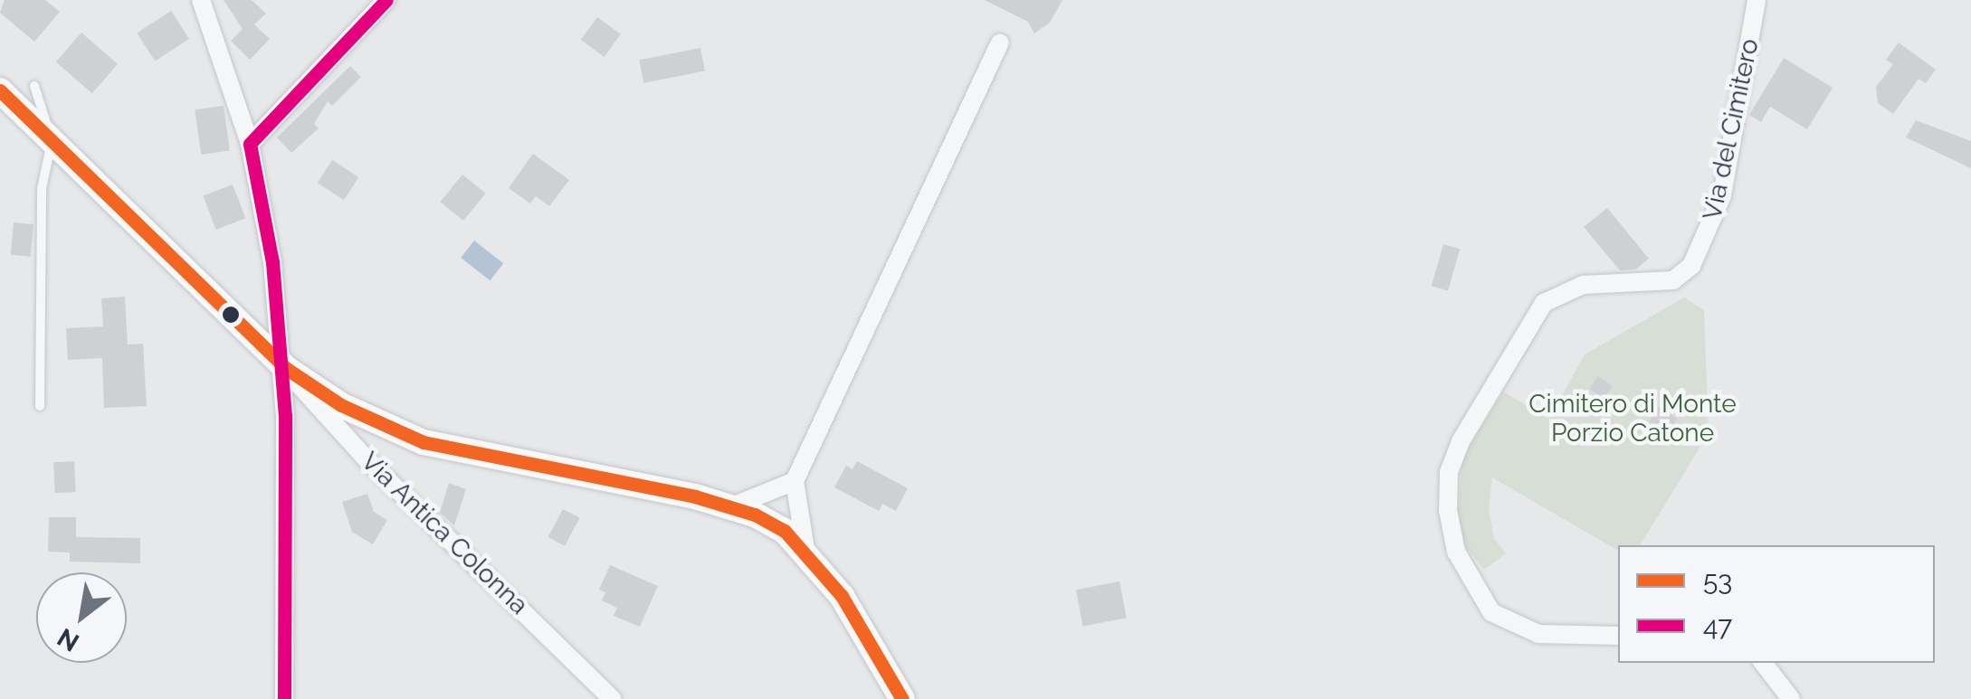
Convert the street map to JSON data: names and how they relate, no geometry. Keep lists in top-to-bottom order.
{
  "streets": {
    "street": ["Via del Cimitero", "Via Antica Colonna"]
  },
  "parks": ["Cimitero di Monte Porzio Catone"],
  "lines": ["transit line 47", "transit line 53"],
  "legend": ["53", "47"],
  "north": "bottom left"
}
